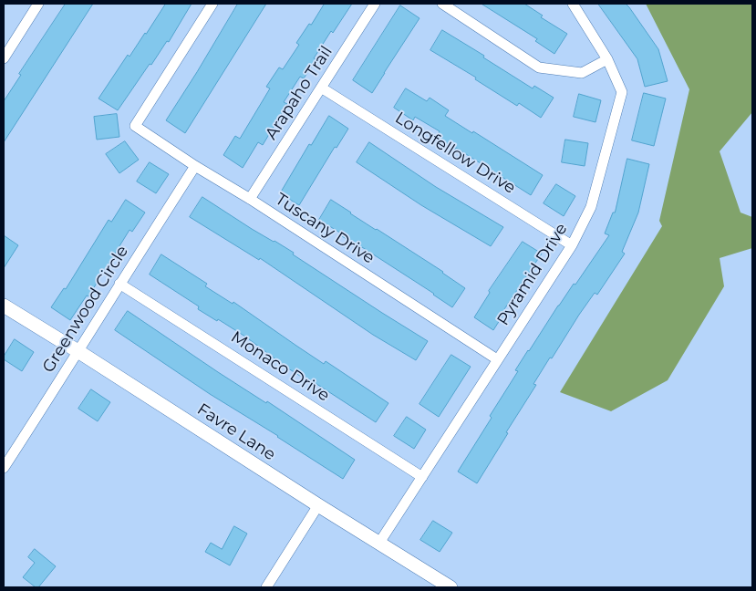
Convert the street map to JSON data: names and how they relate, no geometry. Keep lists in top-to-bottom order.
{
  "streets": {
    "street": [
      "Arapaho Trail",
      "Longfellow Drive",
      "Tuscany Drive",
      "Pyramid Drive",
      "Greenwood Circle",
      "Monaco Drive",
      "Favre Lane"
    ]
  },
  "crossings": [
    ["Arapaho Trail", "Longfellow Drive"],
    ["Arapaho Trail", "Tuscany Drive"],
    ["Longfellow Drive", "Pyramid Drive"],
    ["Tuscany Drive", "Pyramid Drive"],
    ["Tuscany Drive", "Greenwood Circle"],
    ["Pyramid Drive", "Monaco Drive"],
    ["Pyramid Drive", "Favre Lane"],
    ["Greenwood Circle", "Monaco Drive"],
    ["Greenwood Circle", "Favre Lane"]
  ]
}
